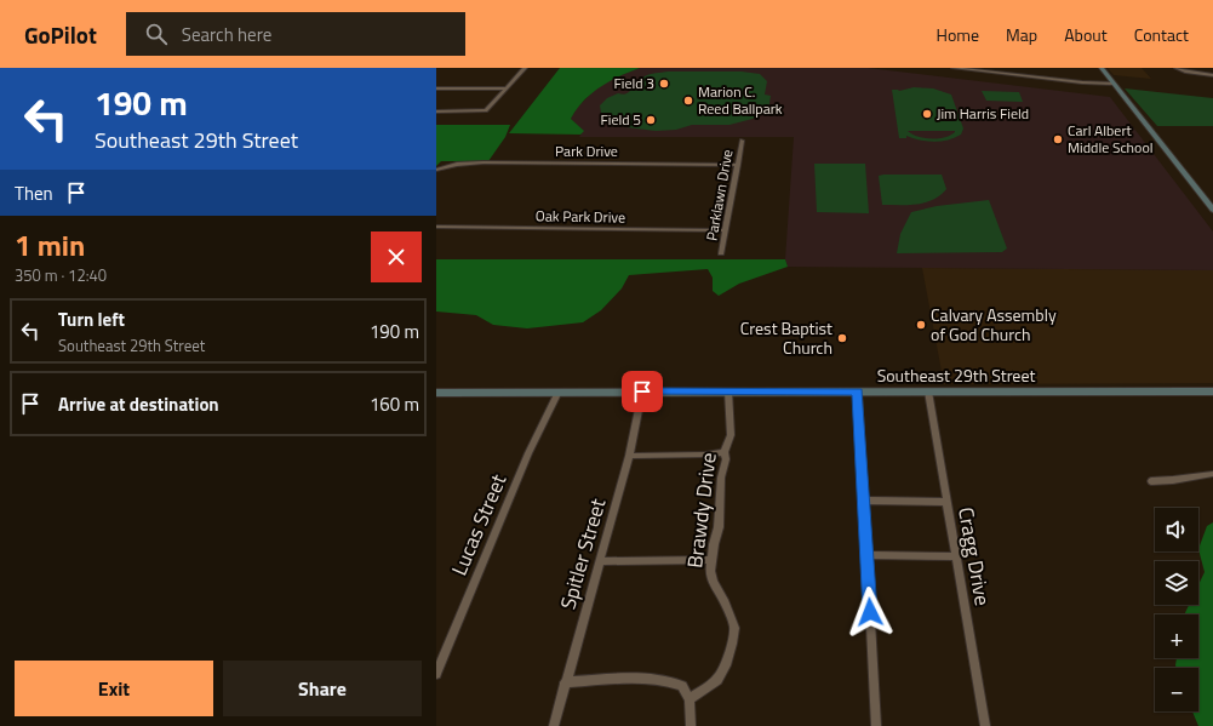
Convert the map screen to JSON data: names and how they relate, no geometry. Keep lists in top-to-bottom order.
{
  "streets": {
    "main road": ["Southeast 29th Street"],
    "street": [
      "Park Drive",
      "Parklawn Drive",
      "Oak Park Drive",
      "Brawdy Drive",
      "Lucas Street",
      "Spitler Street",
      "Cragg Drive"
    ]
  },
  "crossings": [
    ["Park Drive", "Parklawn Drive"],
    ["Parklawn Drive", "Oak Park Drive"],
    ["Southeast 29th Street", "Brawdy Drive"],
    ["Southeast 29th Street", "Lucas Street"],
    ["Southeast 29th Street", "Spitler Street"],
    ["Southeast 29th Street", "Cragg Drive"]
  ],
  "places": [
    "Field 3",
    "Marion C. Reed Ballpark",
    "Jim Harris Field",
    "Field 5",
    "Carl Albert Middle School",
    "Calvary Assembly of God Church",
    "Crest Baptist Church"
  ],
  "page": {
    "header": "GoPilot",
    "search": "Search here",
    "nav": [
      "Home",
      "Map",
      "About",
      "Contact"
    ],
    "turn": ["190 m", "Southeast 29th Street"],
    "then": "Then",
    "heading": ["1 min", "350 m · 12:40"],
    "list": [
      {
        "name": "Turn left",
        "note": "Southeast 29th Street",
        "value": "190 m"
      },
      {
        "name": "Arrive at destination",
        "value": "160 m"
      }
    ],
    "map_buttons": ["+", "−"],
    "buttons": ["Exit", "Share"]
  }
}
